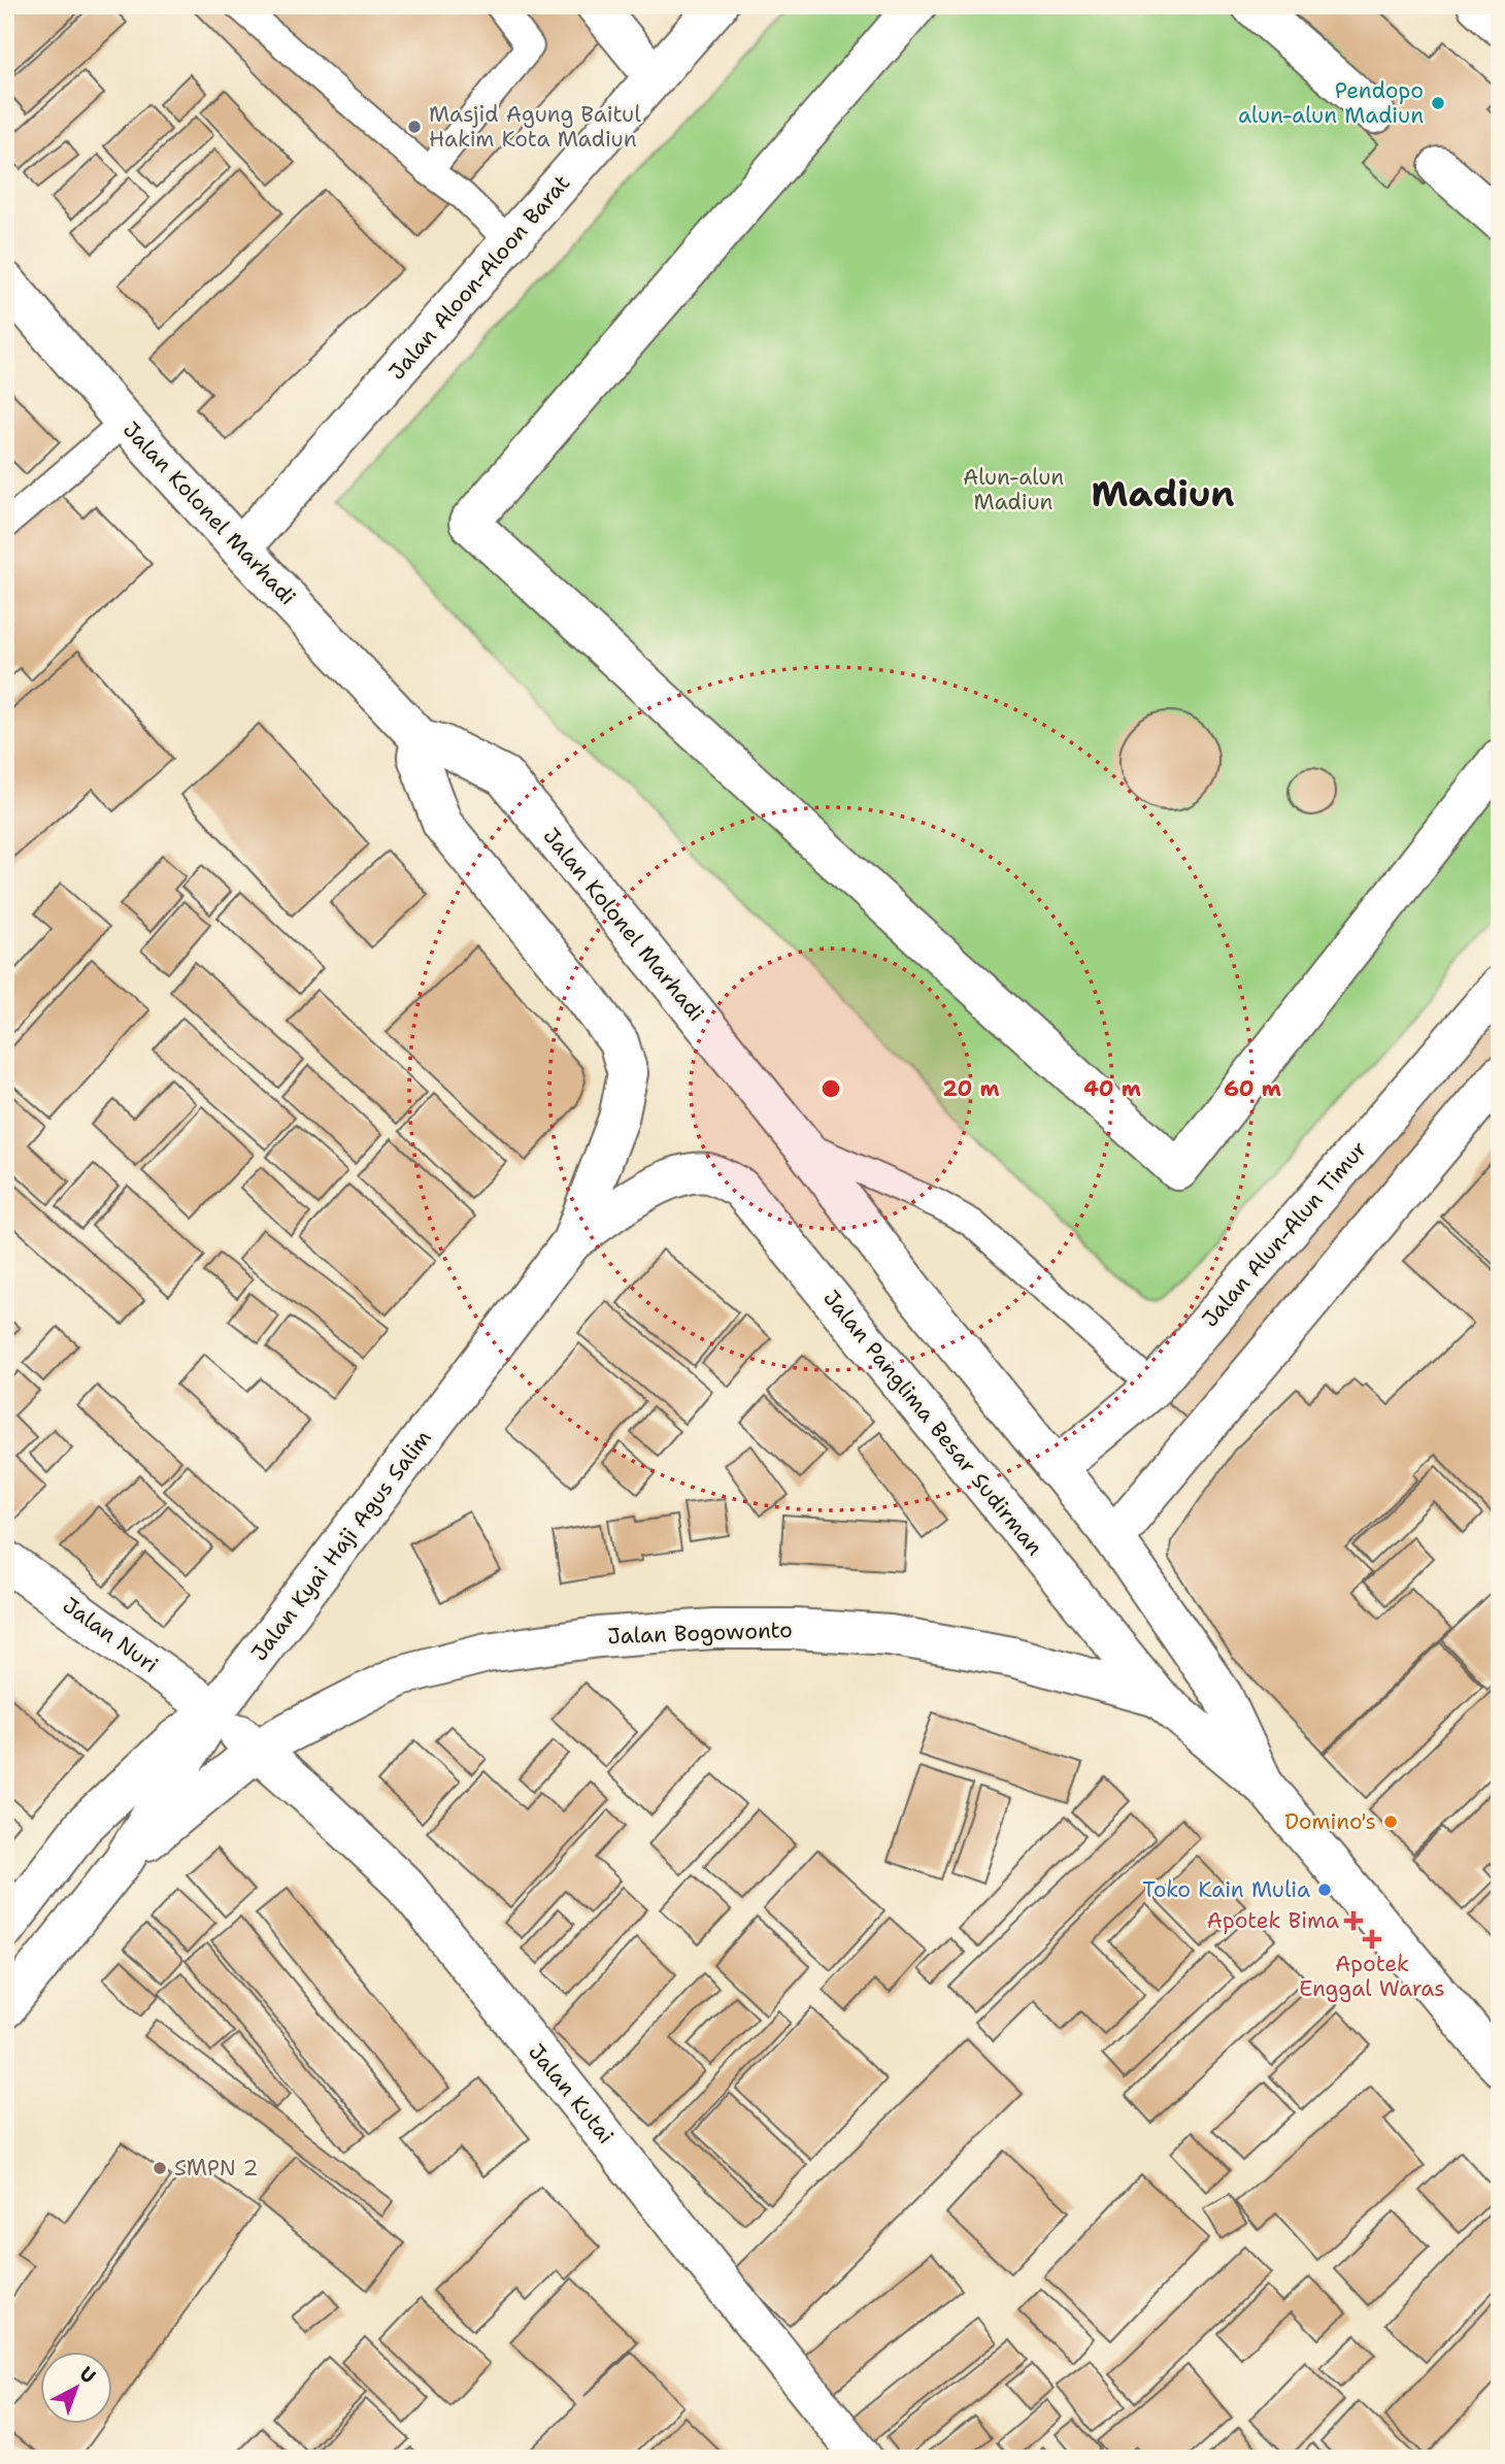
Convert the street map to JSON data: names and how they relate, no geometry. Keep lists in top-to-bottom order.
{
  "streets": {
    "main road": [
      "Jalan Aloon-Aloon Barat",
      "Jalan Kolonel Marhadi",
      "Jalan Alun-Alun Timur",
      "Jalan Panglima Besar Sudirman",
      "Jalan Kyai Haji Agus Salim",
      "Jalan Bogowonto",
      "Jalan Nuri",
      "Jalan Kutai"
    ]
  },
  "crossings": [
    ["Jalan Aloon-Aloon Barat", "Jalan Kolonel Marhadi"],
    ["Jalan Kolonel Marhadi", "Jalan Panglima Besar Sudirman"],
    ["Jalan Alun-Alun Timur", "Jalan Panglima Besar Sudirman"],
    ["Jalan Panglima Besar Sudirman", "Jalan Kyai Haji Agus Salim"],
    ["Jalan Panglima Besar Sudirman", "Jalan Bogowonto"],
    ["Jalan Kyai Haji Agus Salim", "Jalan Bogowonto"],
    ["Jalan Kyai Haji Agus Salim", "Jalan Nuri"],
    ["Jalan Bogowonto", "Jalan Nuri"],
    ["Jalan Bogowonto", "Jalan Kutai"],
    ["Jalan Nuri", "Jalan Kutai"]
  ],
  "districts": ["Madiun"],
  "parks": ["Alun-alun Madiun"],
  "places": {
    "other": [
      "Pendopo alun-alun Madiun",
      "Masjid Agung Baitul Hakim Kota Madiun",
      "Domino's",
      "Toko Kain Mulia",
      "SMPN 2"
    ],
    "health": ["Apotek Bima", "Apotek Enggal Waras"]
  },
  "north": "top right",
  "rings": ["20 m", "40 m", "60 m"]
}
